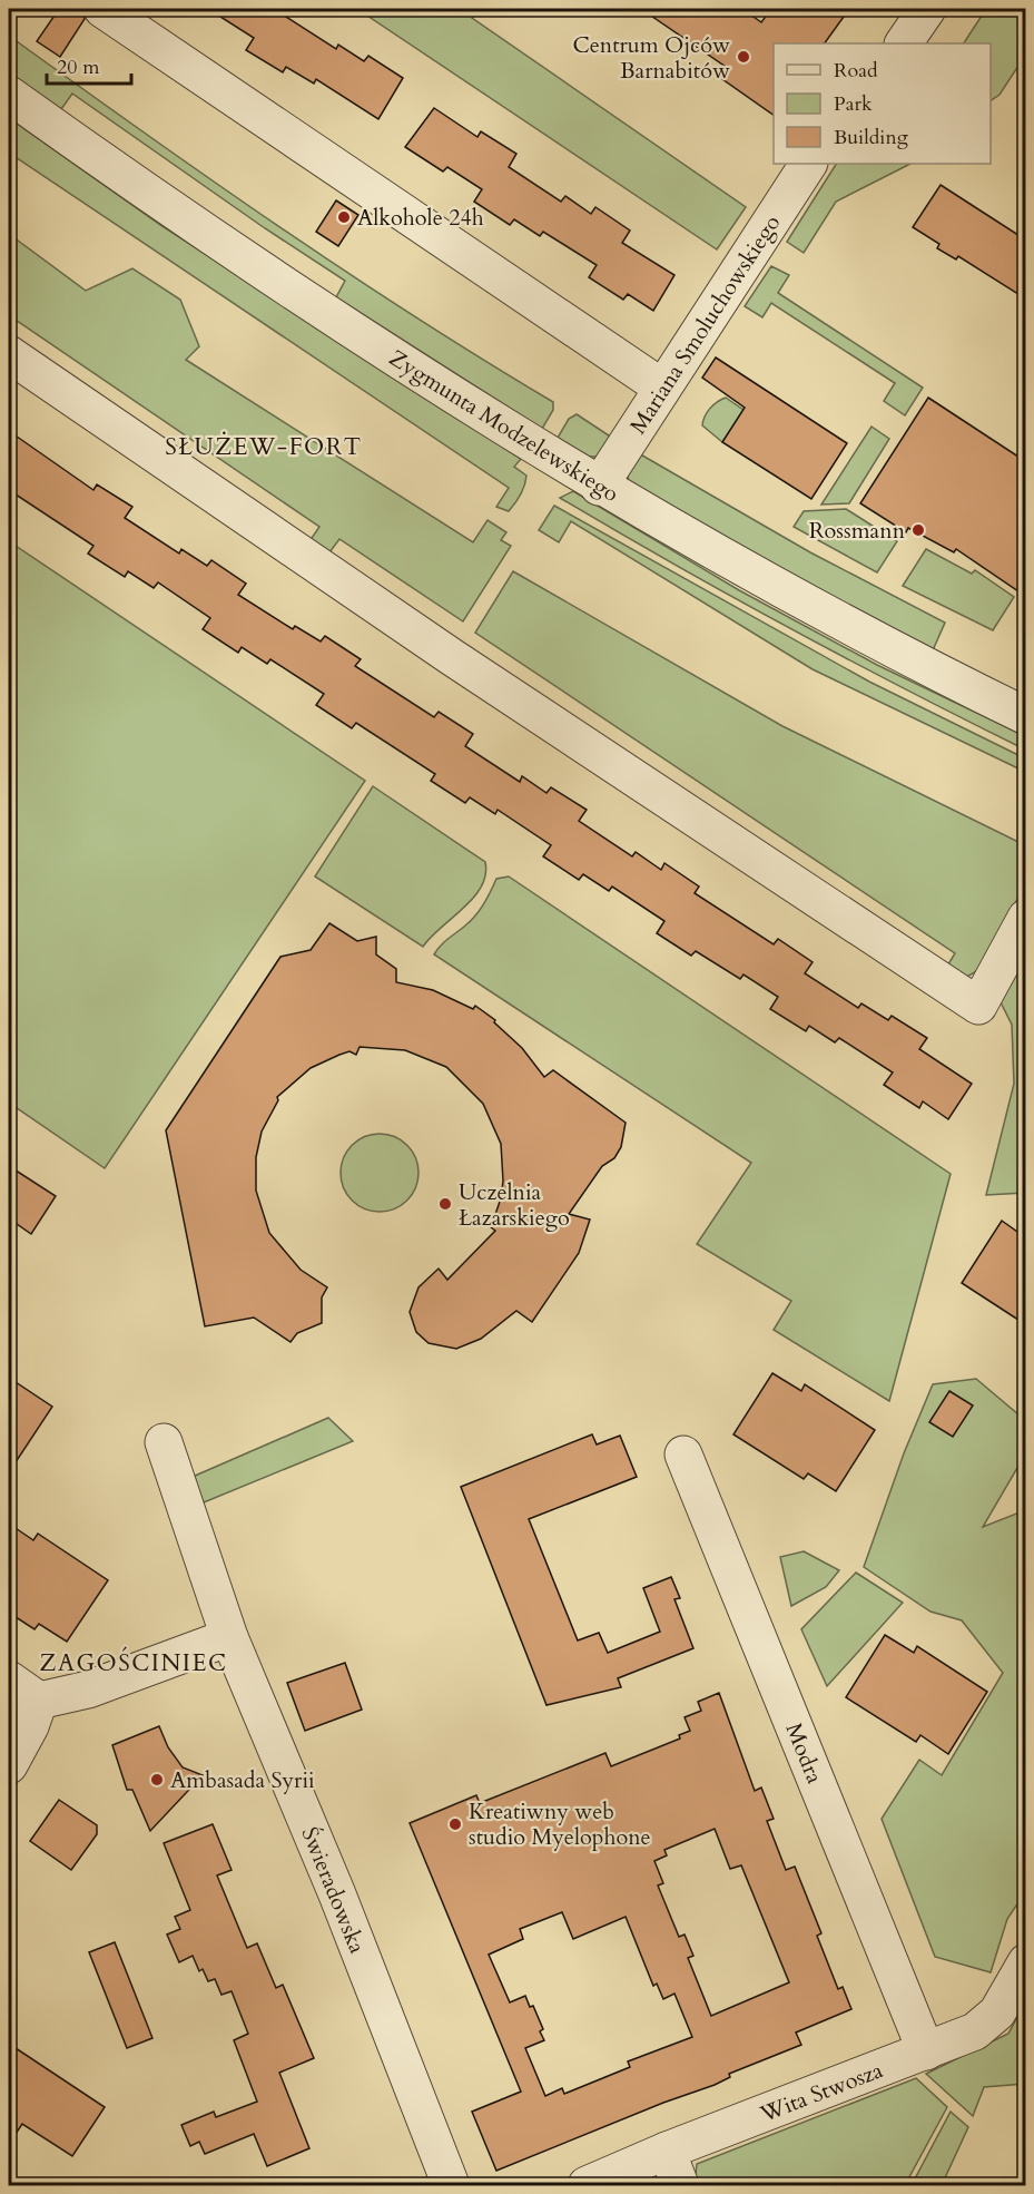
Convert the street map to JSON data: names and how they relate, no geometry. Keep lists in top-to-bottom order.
{
  "streets": {
    "street": [
      "Mariana Smoluchowskiego",
      "Zygmunta Modzelewskiego",
      "Modra",
      "Świeradowska",
      "Wita Stwosza"
    ]
  },
  "crossings": [
    ["Mariana Smoluchowskiego", "Zygmunta Modzelewskiego"],
    ["Modra", "Wita Stwosza"]
  ],
  "districts": ["SŁUŻEW-FORT", "ZAGOŚCINIEC"],
  "places": [
    "Centrum Ojców Barnabitów",
    "Alkohole 24h",
    "Rossmann",
    "Uczelnia Łazarskiego",
    "Ambasada Syrii",
    "Kreatiwny web studio Myelophone"
  ],
  "legend": ["Road", "Park", "Building"],
  "scale_bar": "20 m"
}
